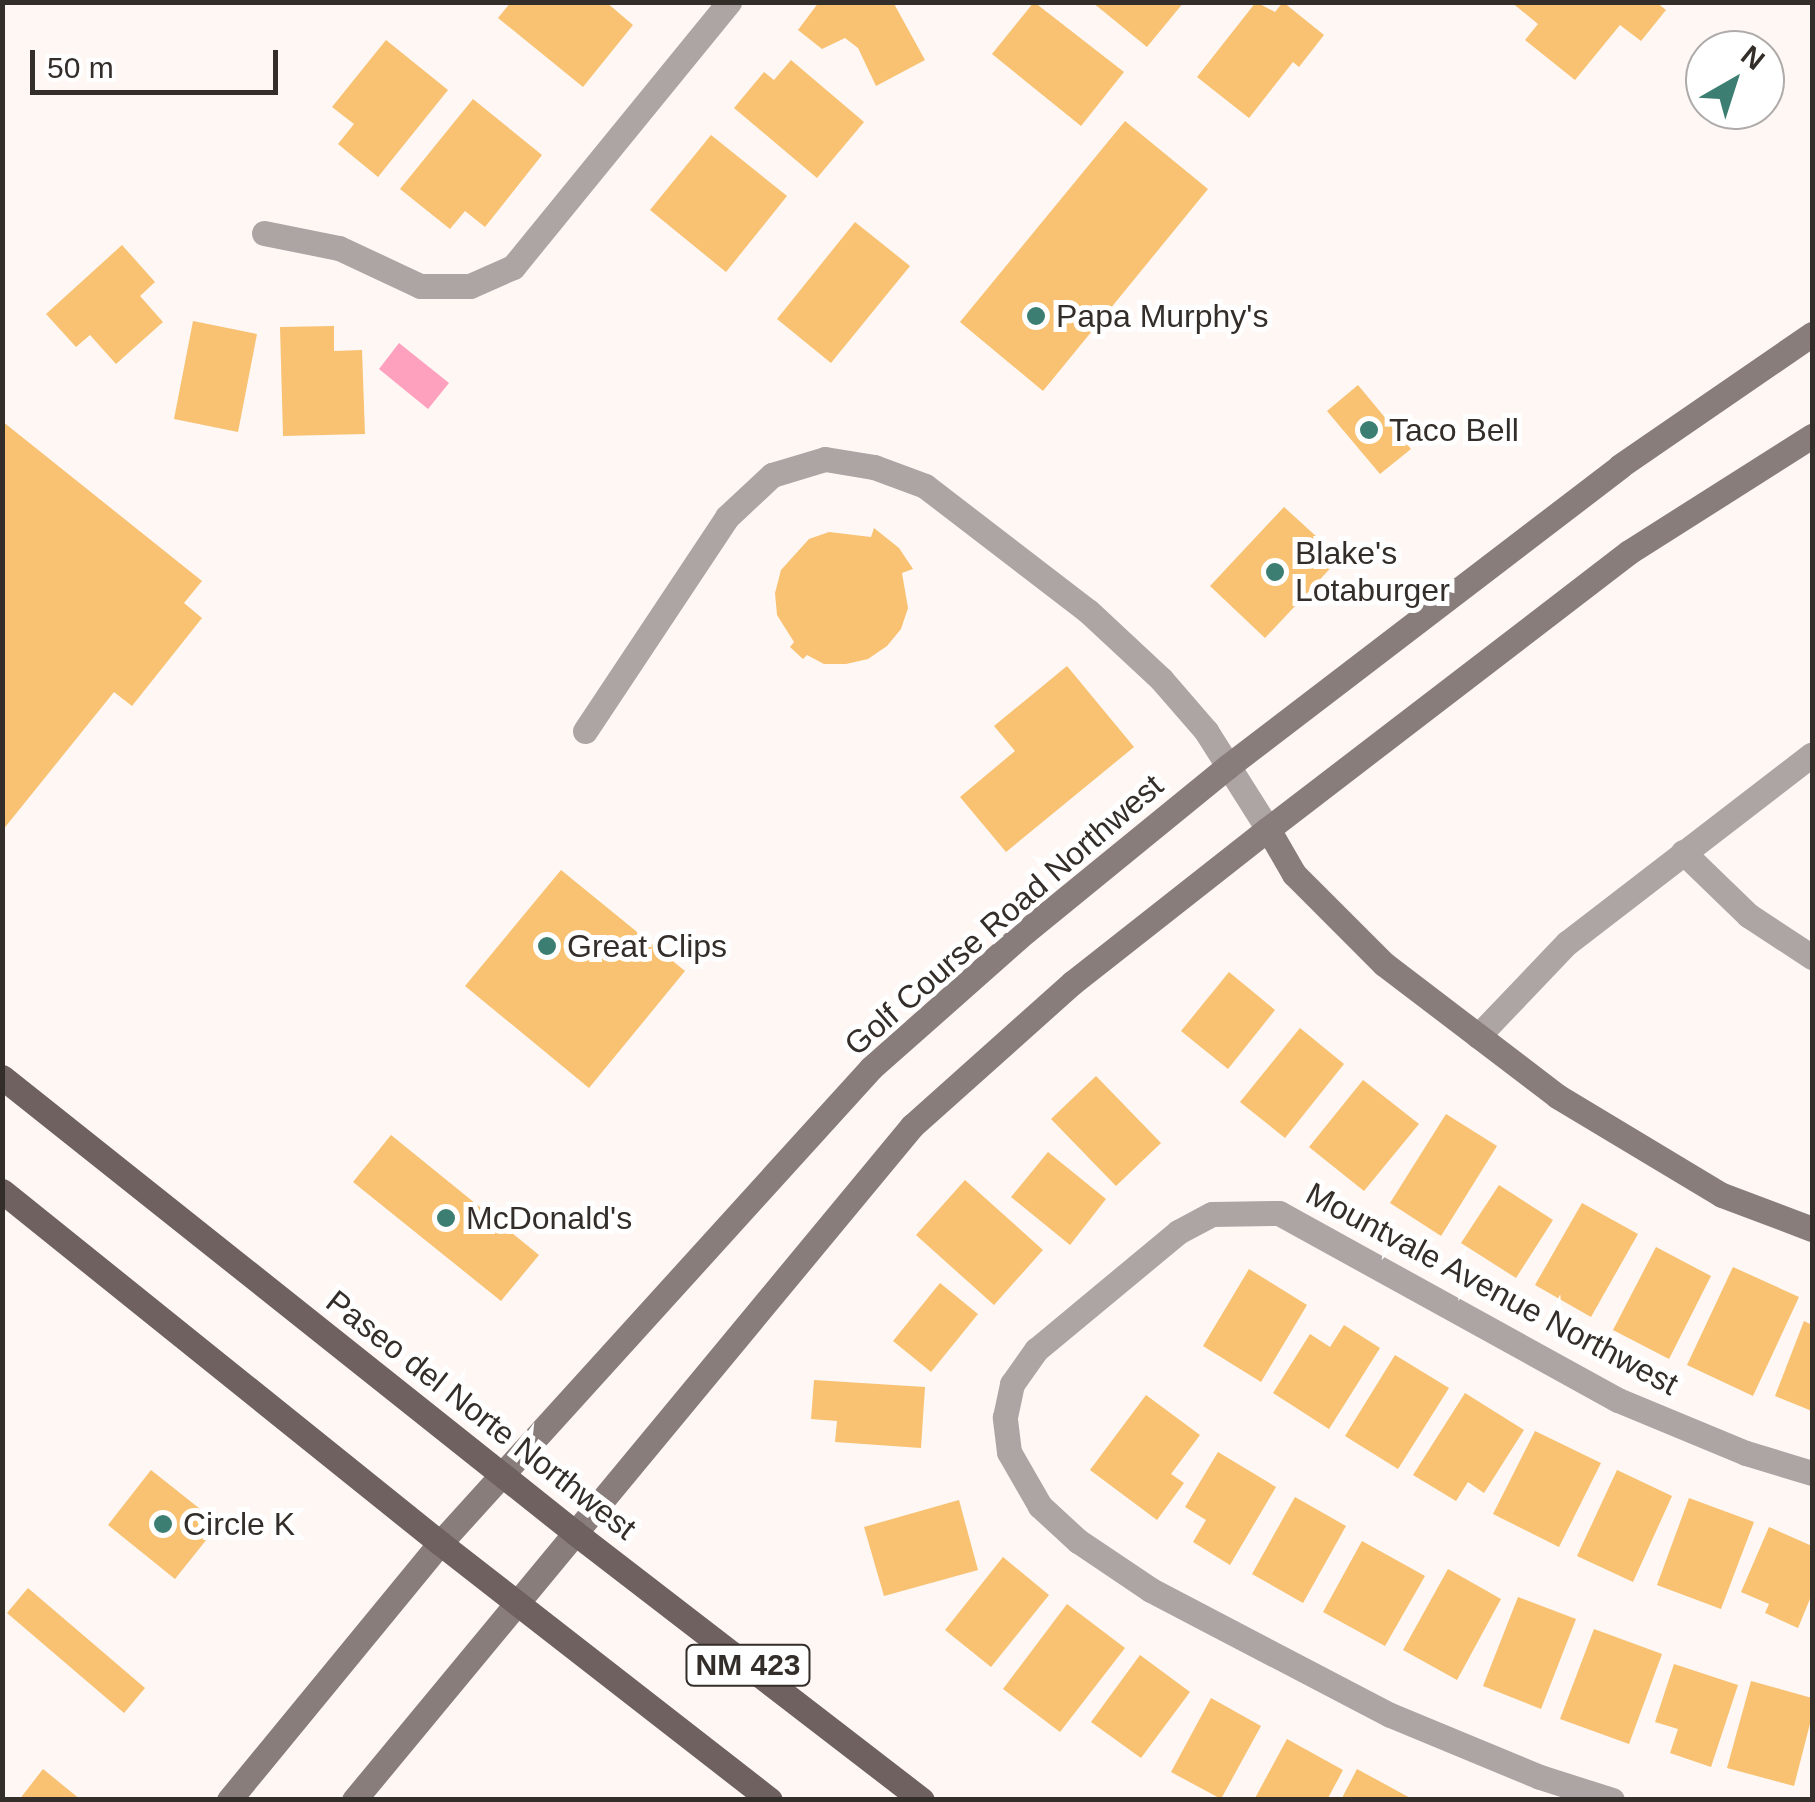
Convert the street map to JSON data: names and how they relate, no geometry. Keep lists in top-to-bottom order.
{
  "streets": {
    "main road": ["Golf Course Road Northwest", "Paseo del Norte Northwest", "NM 423"],
    "street": ["Mountvale Avenue Northwest"]
  },
  "crossings": [
    ["Golf Course Road Northwest", "Paseo del Norte Northwest"],
    ["Golf Course Road Northwest", "NM 423"]
  ],
  "places": [
    "Papa Murphy's",
    "Taco Bell",
    "Blake's Lotaburger",
    "Great Clips",
    "McDonald's",
    "Circle K"
  ],
  "scale_bar": "50 m",
  "north": "top right"
}
